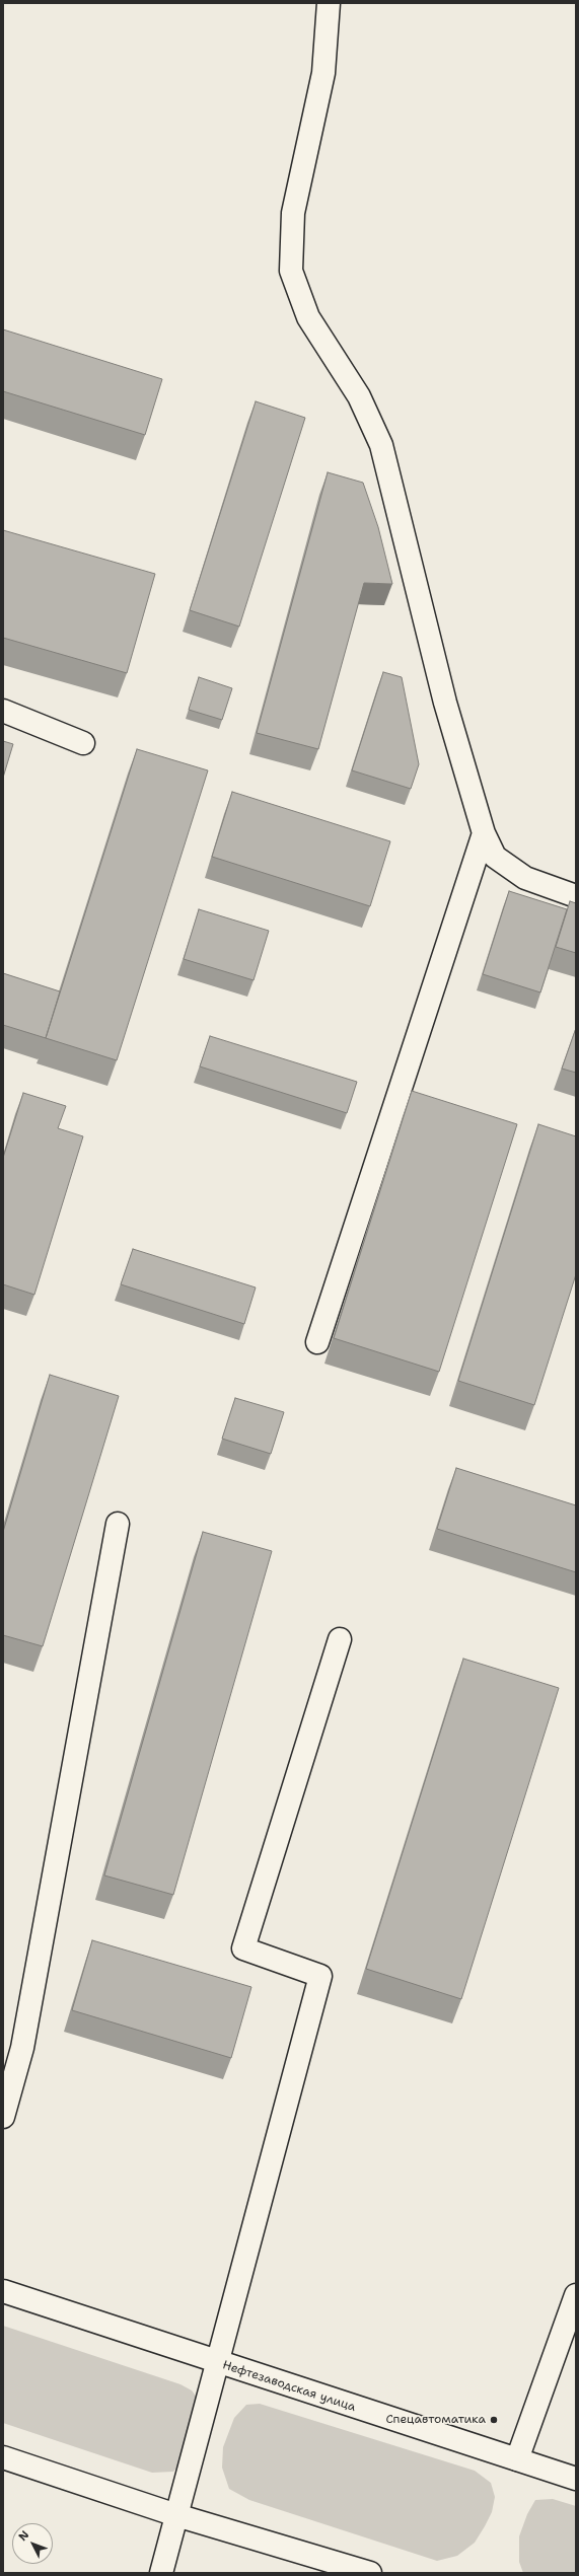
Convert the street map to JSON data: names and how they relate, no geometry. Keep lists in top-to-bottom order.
{
  "streets": {
    "main road": ["Нефтезаводская улица"]
  },
  "places": ["Спецавтоматика"],
  "north": "top left"
}
